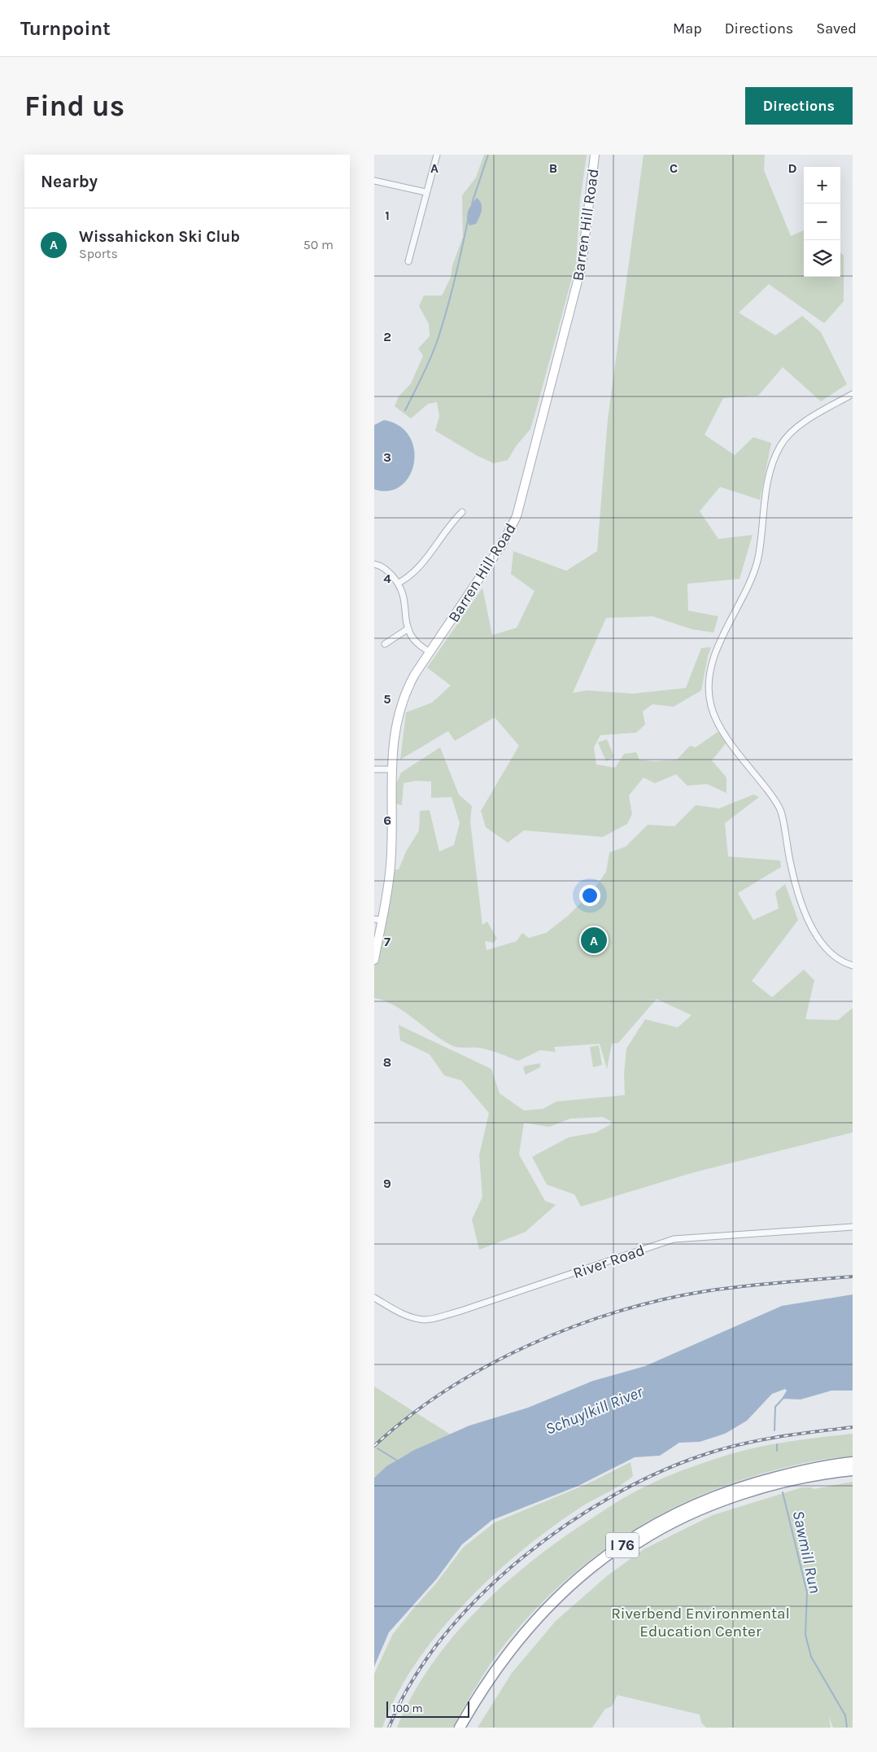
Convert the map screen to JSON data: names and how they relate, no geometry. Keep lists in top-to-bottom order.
{
  "streets": {
    "highway": ["I 76"],
    "street": ["Barren Hill Road", "River Road"]
  },
  "water": ["Schuylkill River", "Sawmill Run"],
  "parks": ["Riverbend Environmental Education Center"],
  "scale_bar": "100 m",
  "page": {
    "header": "Turnpoint",
    "nav": ["Map", "Directions", "Saved"],
    "buttons": "Directions",
    "title": "Find us",
    "heading": "Nearby",
    "map_buttons": ["+", "−"],
    "list": [
      {
        "mark": "A",
        "name": "Wissahickon Ski Club",
        "note": "Sports",
        "value": "50 m"
      }
    ],
    "pins": "A",
    "scale": "100 m"
  },
  "grid": {
    "columns": [
      "A",
      "B",
      "C",
      "D"
    ],
    "rows": [
      "1",
      "2",
      "3",
      "4",
      "5",
      "6",
      "7",
      "8",
      "9"
    ]
  }
}
